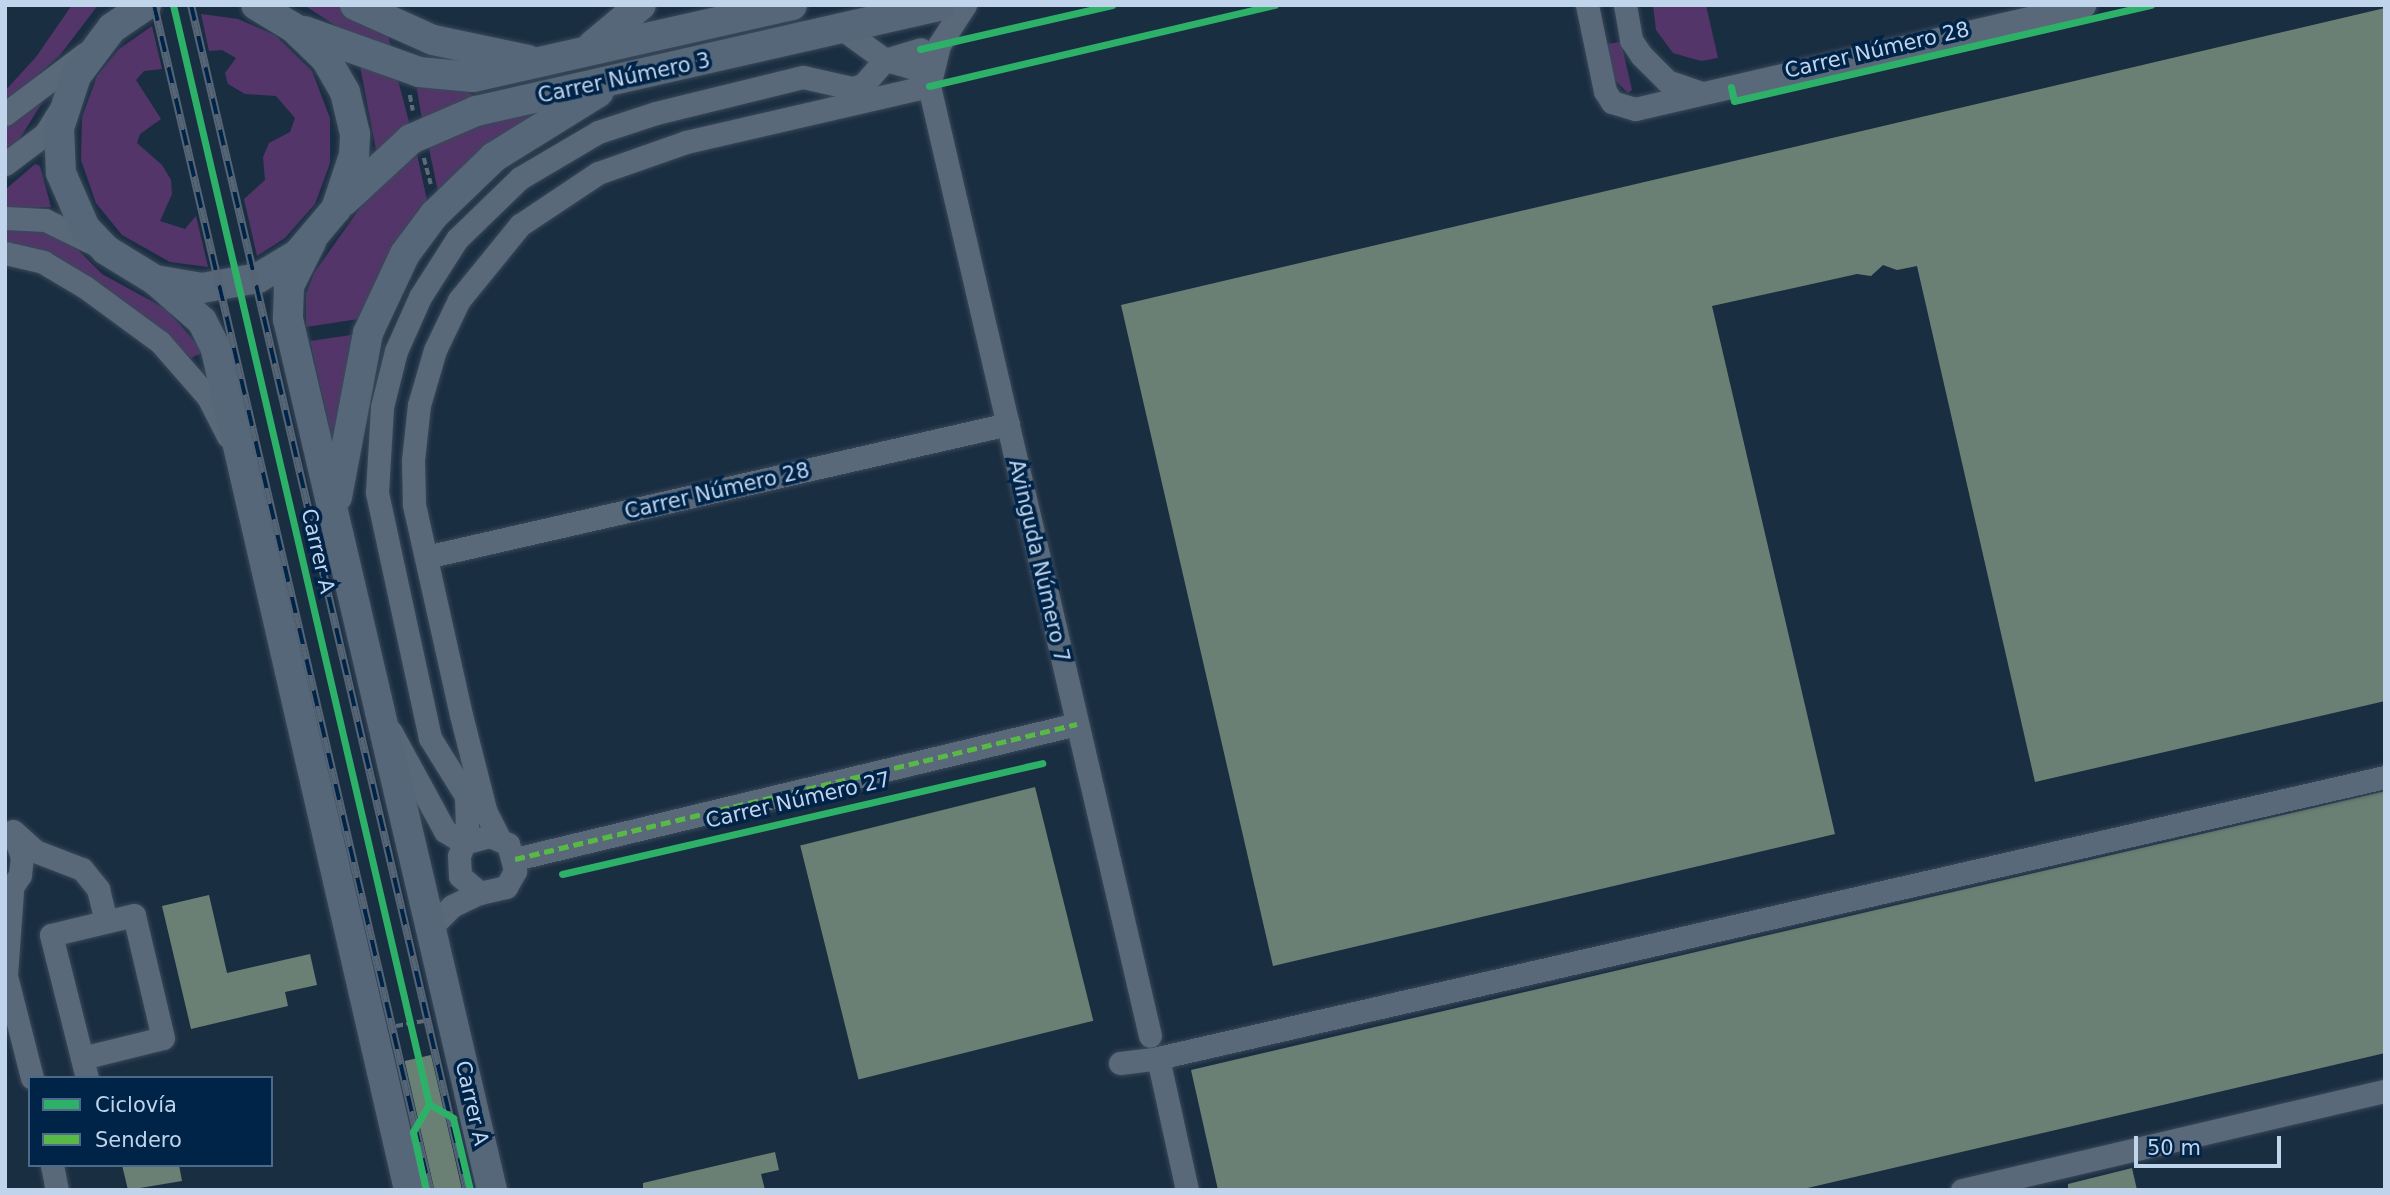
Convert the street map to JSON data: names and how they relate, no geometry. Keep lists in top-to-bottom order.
{
  "streets": {
    "main road": ["Carrer Número 3", "Carrer A"],
    "street": ["Carrer Número 28", "Avinguda Número 7", "Carrer Número 27"]
  },
  "crossings": [
    ["Carrer Número 28", "Avinguda Número 7"],
    ["Avinguda Número 7", "Carrer Número 27"]
  ],
  "legend": ["Ciclovía", "Sendero"],
  "scale_bar": "50 m"
}
